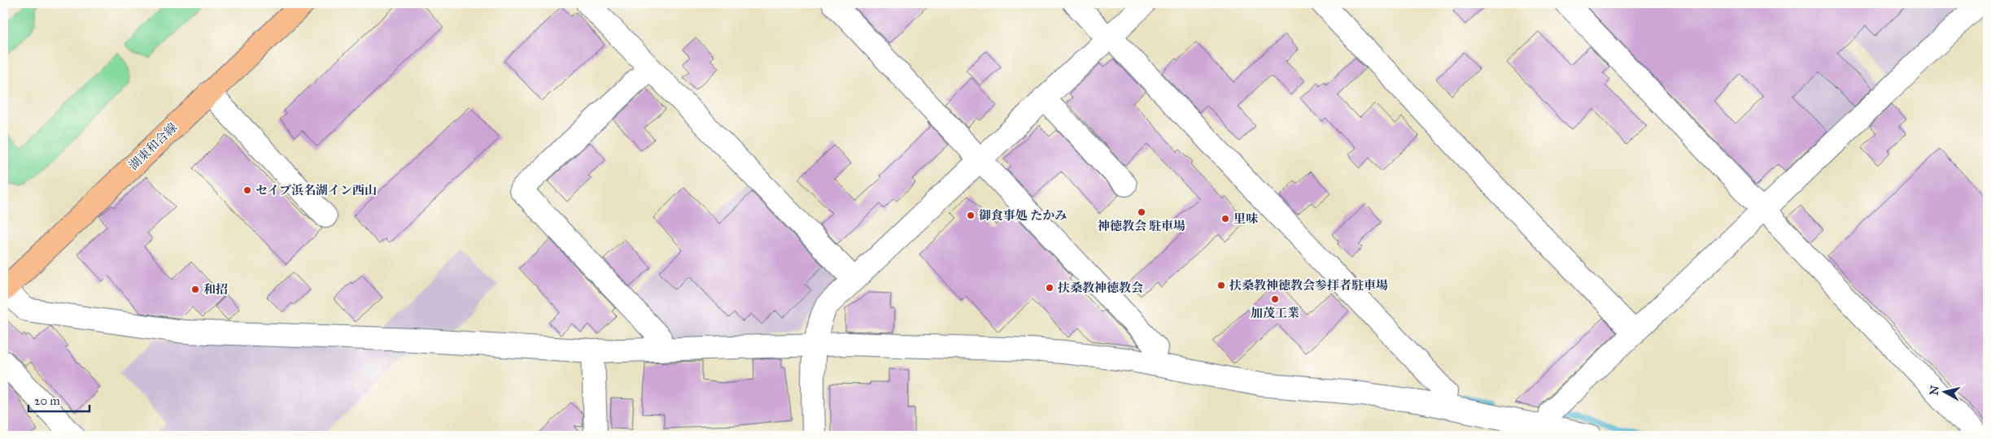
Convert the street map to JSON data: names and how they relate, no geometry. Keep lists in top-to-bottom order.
{
  "streets": {
    "main road": ["湖東和合線"]
  },
  "places": [
    "セイブ浜名湖イン西山",
    "神徳教会 駐車場",
    "御食事処 たかみ",
    "里味",
    "扶桑教神徳教会参拝者駐車場",
    "扶桑教神徳教会",
    "和招",
    "加茂工業"
  ],
  "scale_bar": "20 m",
  "north": "left"
}
